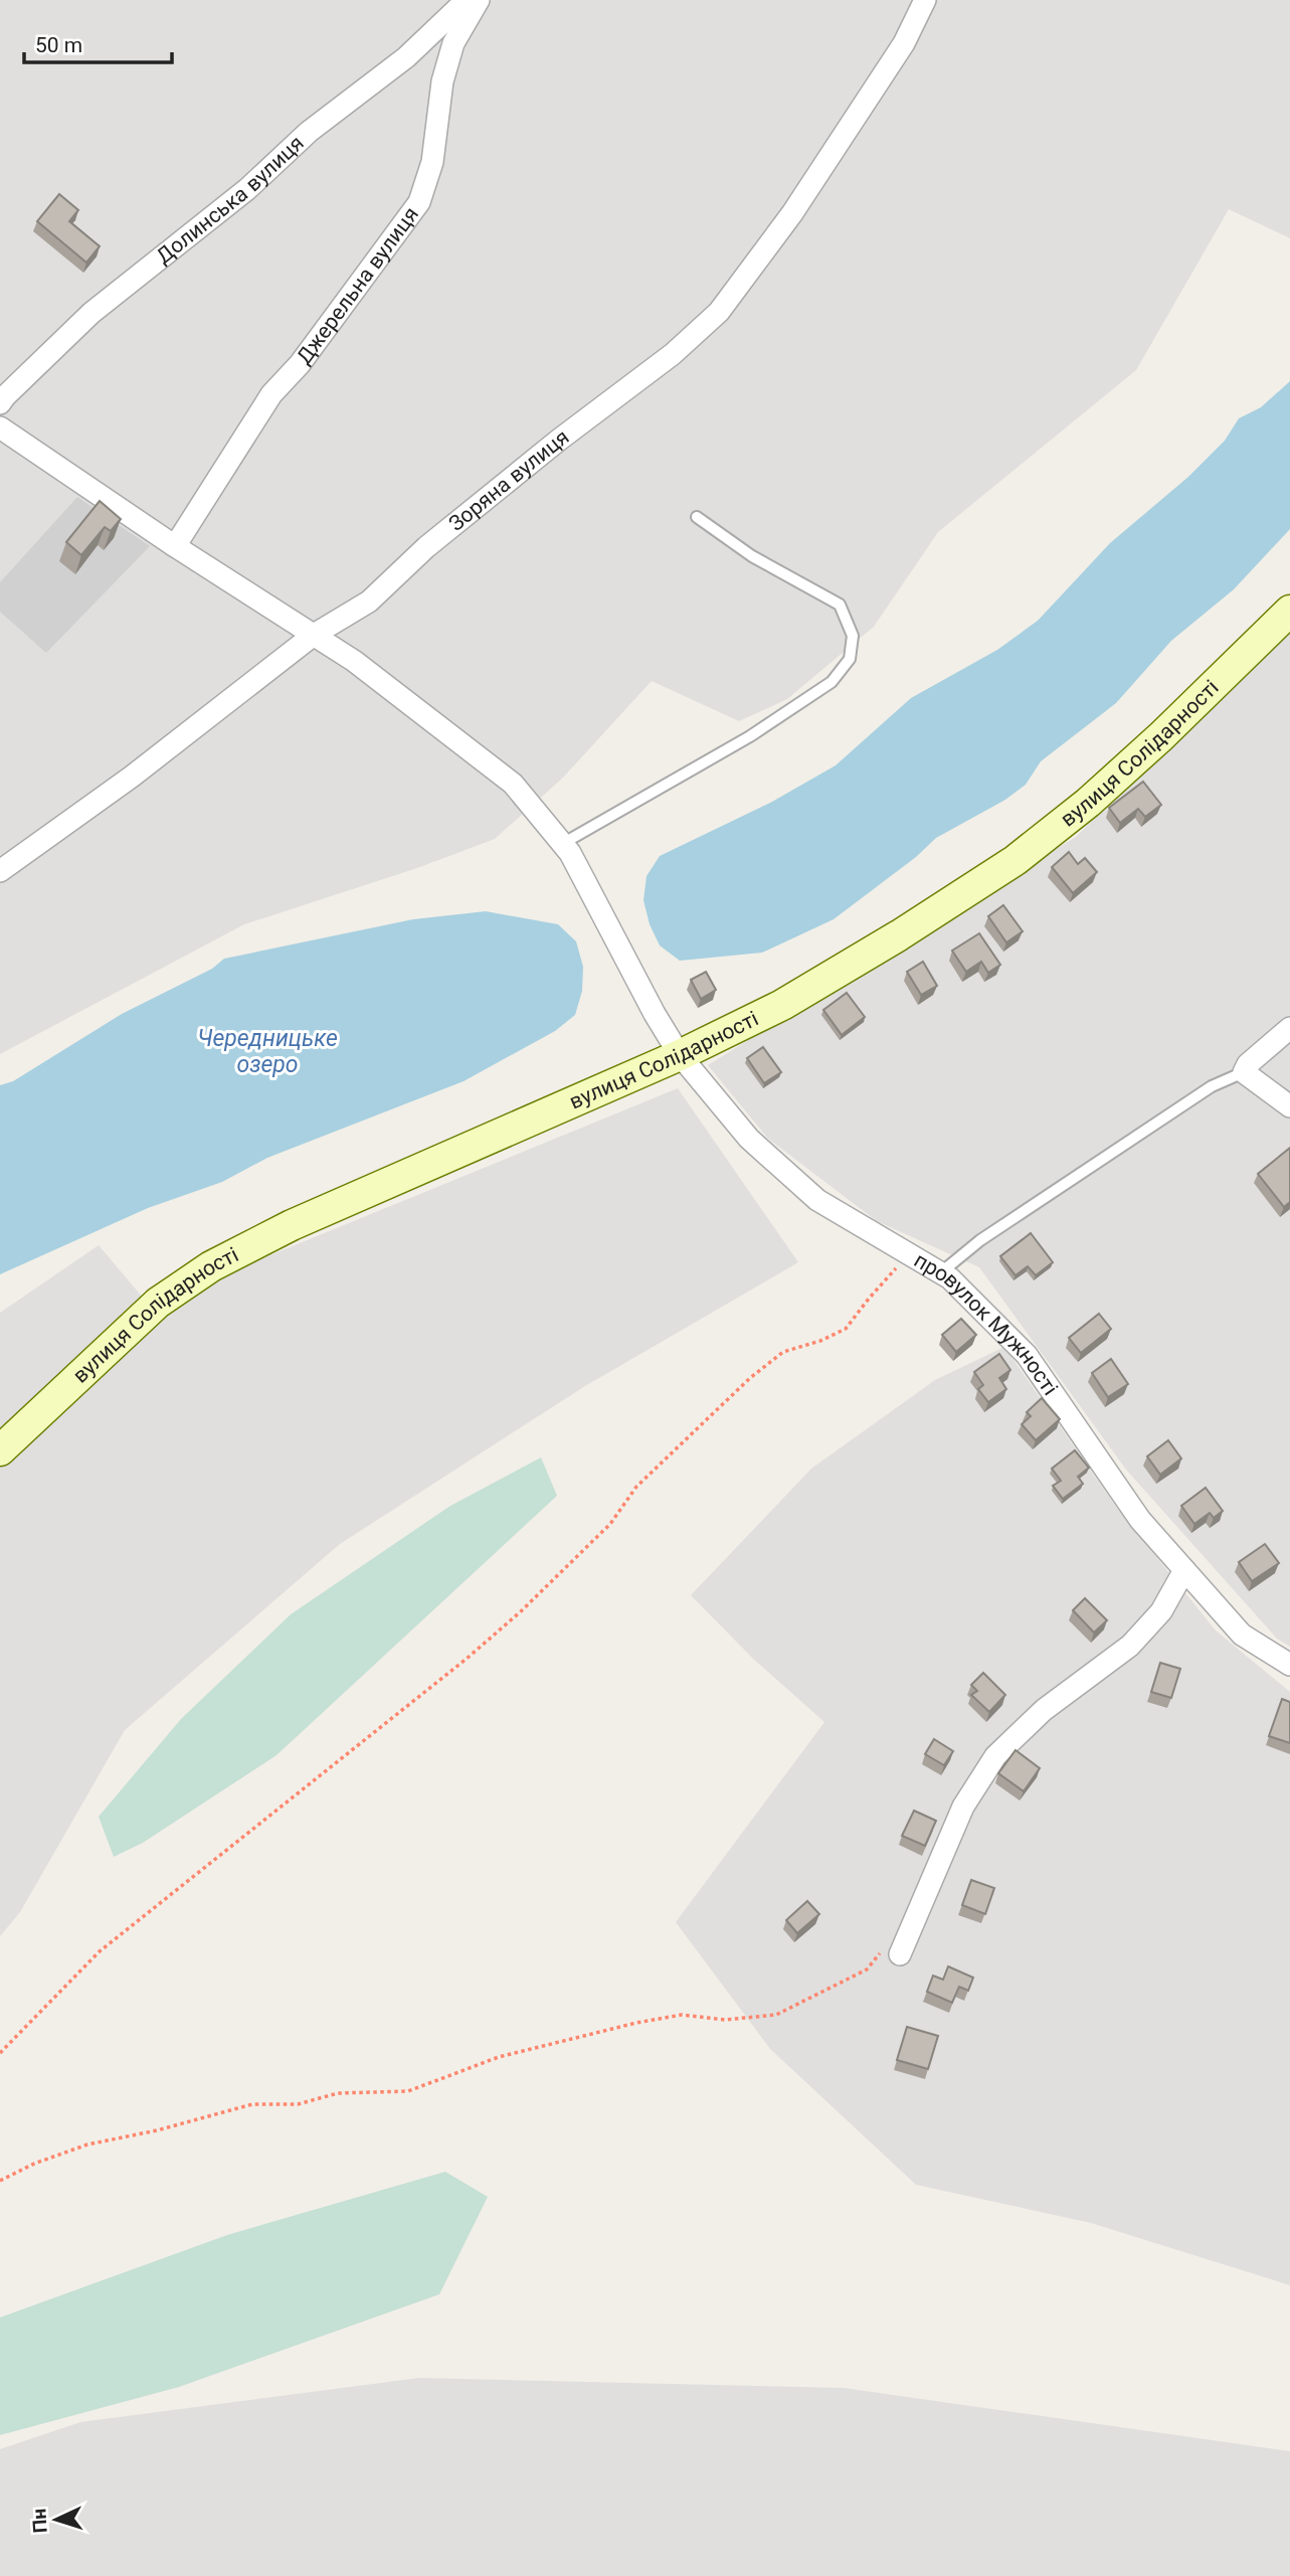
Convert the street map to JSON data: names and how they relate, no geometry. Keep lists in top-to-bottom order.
{
  "streets": {
    "main road": ["вулиця Солідарності"],
    "street": [
      "Долинська вулиця",
      "Джерельна вулиця",
      "Зоряна вулиця",
      "провулок Мужності"
    ]
  },
  "crossings": [
    ["Джерельна вулиця", "провулок Мужності"],
    ["Зоряна вулиця", "провулок Мужності"],
    ["вулиця Солідарності", "провулок Мужності"]
  ],
  "water": ["Чередницьке озеро"],
  "scale_bar": "50 m",
  "north": "left"
}
